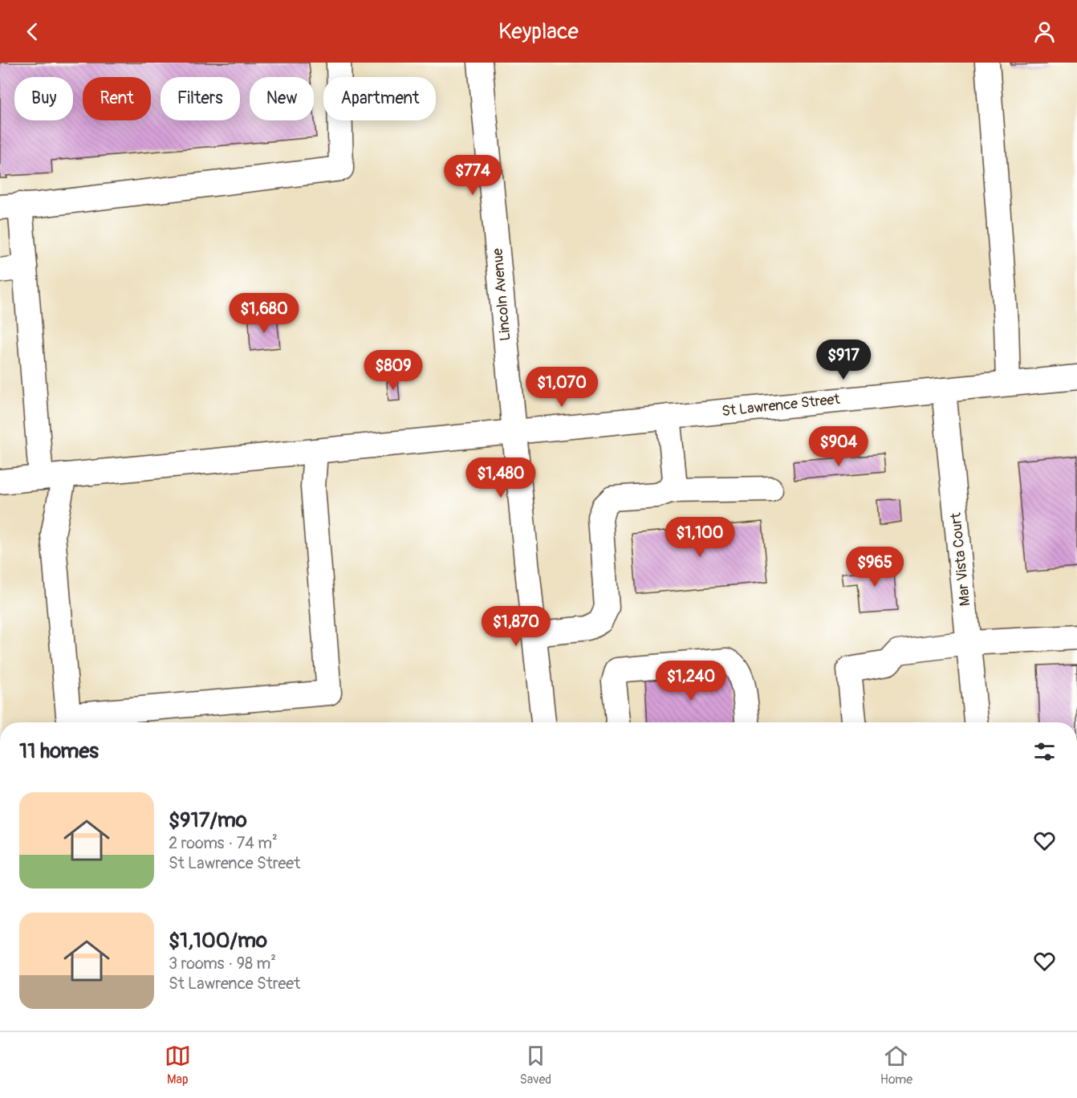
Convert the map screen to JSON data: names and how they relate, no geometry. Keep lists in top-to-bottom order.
{
  "streets": {
    "street": ["Lincoln Avenue", "St Lawrence Street", "Mar Vista Court"]
  },
  "crossings": [
    ["Lincoln Avenue", "St Lawrence Street"],
    ["St Lawrence Street", "Mar Vista Court"]
  ],
  "page": {
    "header": "Keyplace",
    "chip": [
      "Buy",
      "Rent",
      "Filters",
      "New",
      "Apartment"
    ],
    "price": [
      "$774",
      "$1,680",
      "$917",
      "$809",
      "$1,070",
      "$904",
      "$1,480",
      "$1,100",
      "$965",
      "$1,870",
      "$1,240"
    ],
    "heading": "11 homes",
    "list": [
      {
        "name": "$917/mo",
        "note": "2 rooms · 74 m² · St Lawrence Street"
      },
      {
        "name": "$1,100/mo",
        "note": "3 rooms · 98 m² · St Lawrence Street"
      }
    ],
    "tabs": ["Map", "Saved", "Home"]
  }
}
